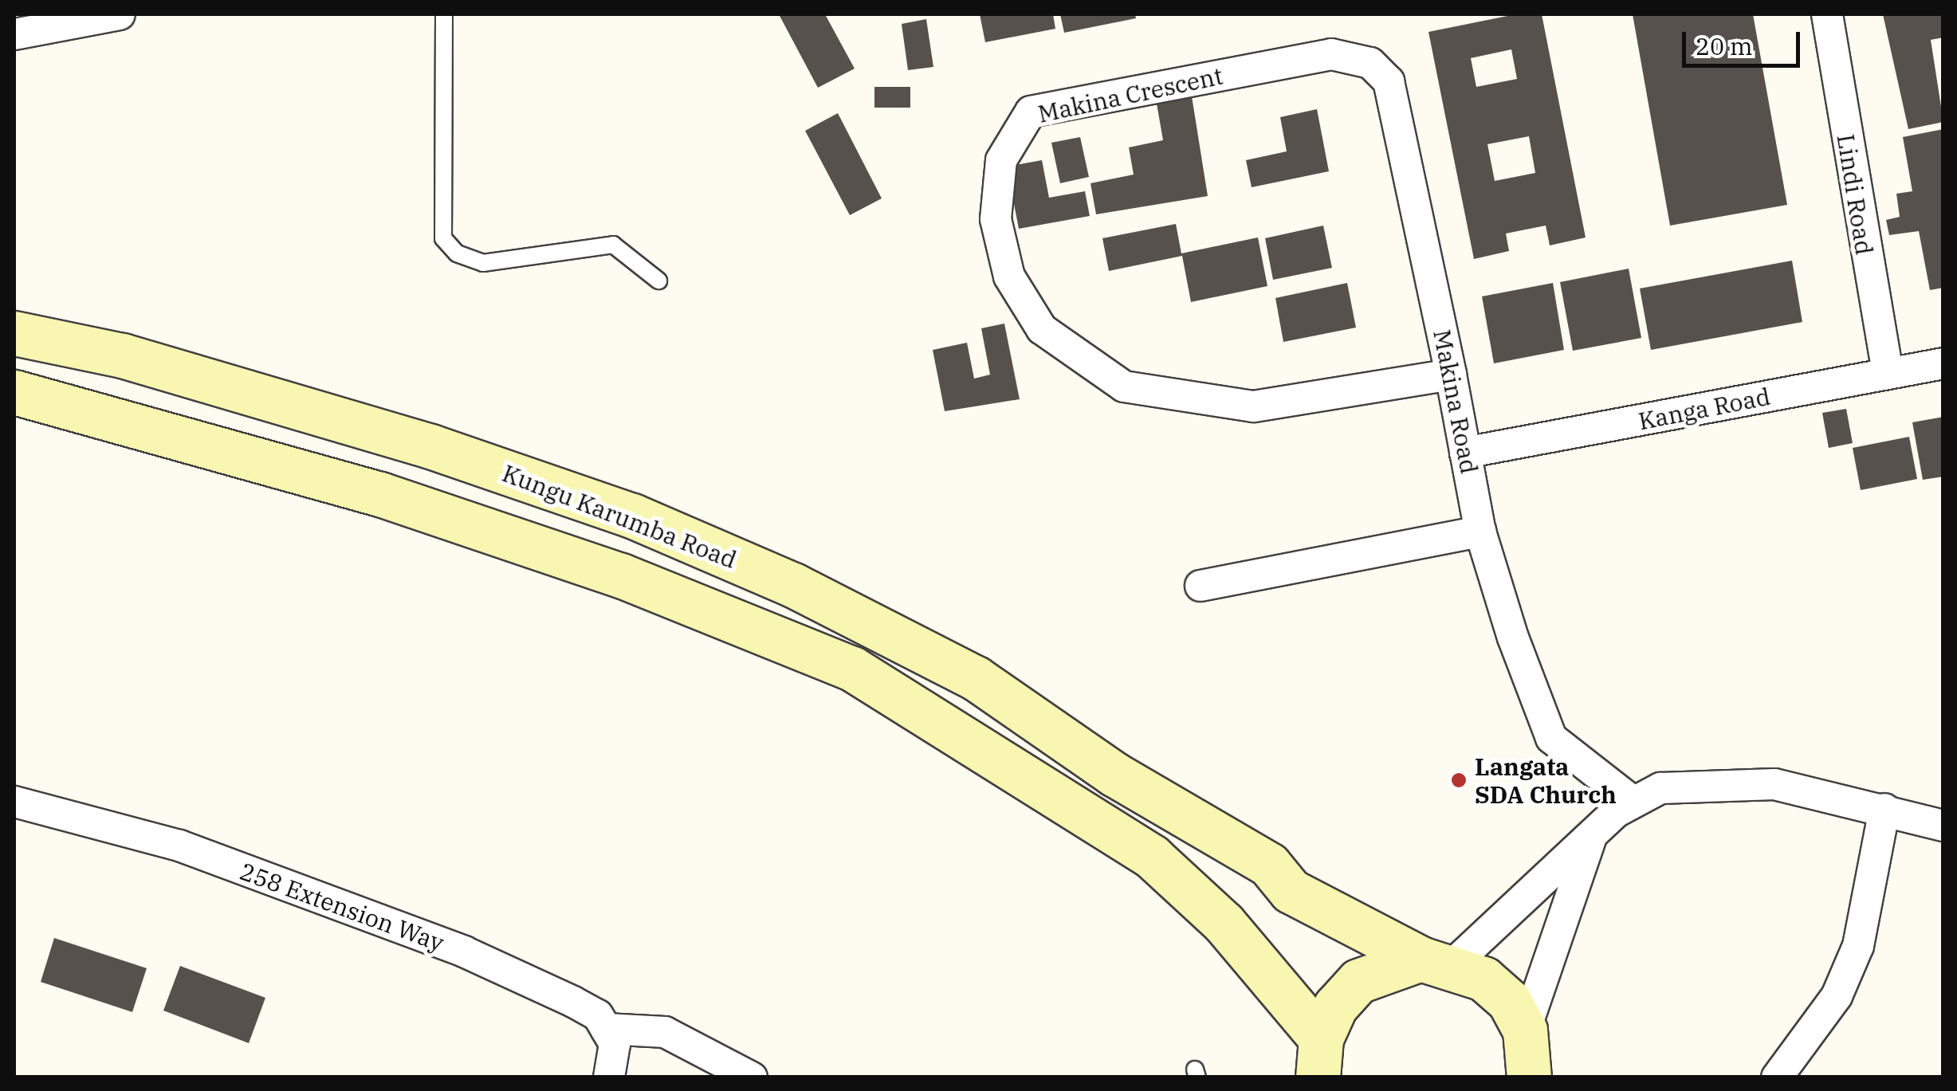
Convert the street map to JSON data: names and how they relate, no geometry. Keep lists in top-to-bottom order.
{
  "streets": {
    "main road": ["Kungu Karumba Road"],
    "street": [
      "Makina Crescent",
      "Lindi Road",
      "Makina Road",
      "Kanga Road",
      "258 Extension Way"
    ]
  },
  "crossings": [
    ["Makina Crescent", "Makina Road"],
    ["Lindi Road", "Kanga Road"],
    ["Makina Road", "Kanga Road"]
  ],
  "places": ["Langata SDA Church"],
  "scale_bar": "20 m"
}
